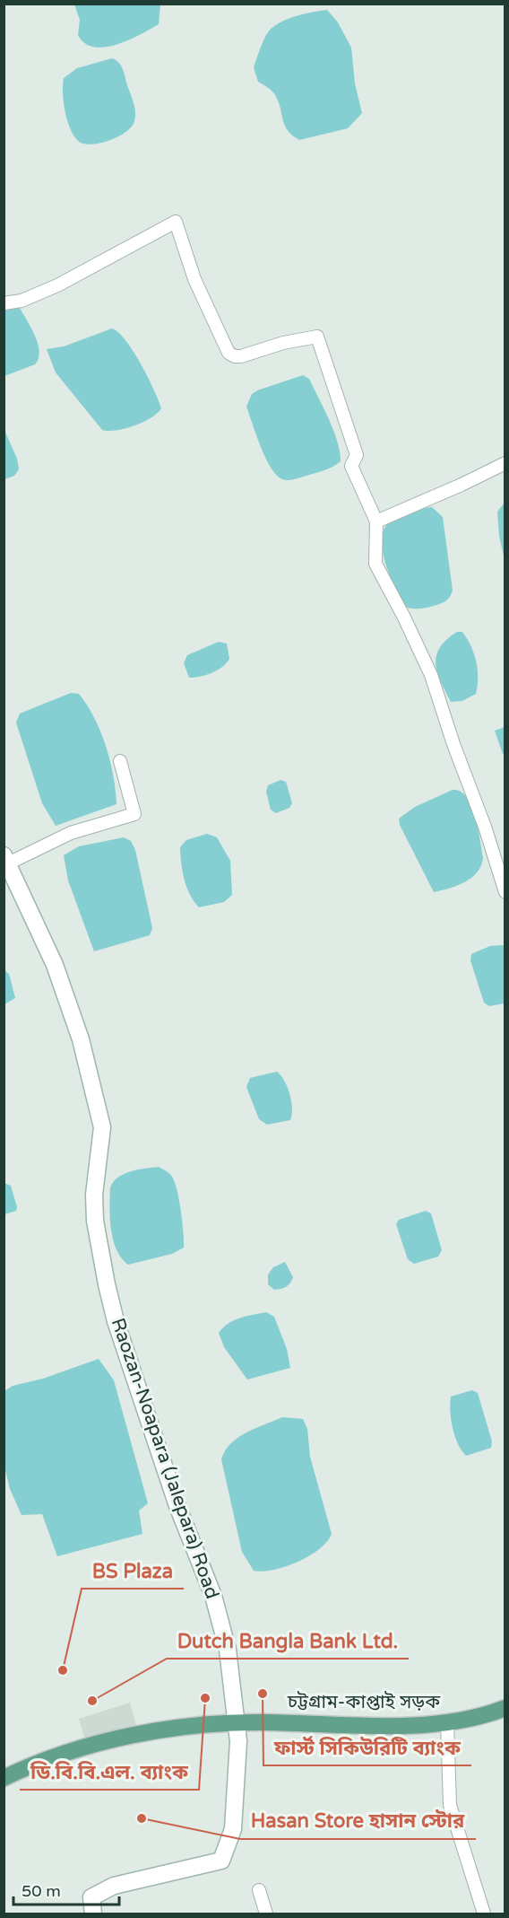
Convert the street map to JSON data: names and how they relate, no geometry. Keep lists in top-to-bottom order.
{
  "streets": {
    "main road": ["Raozan-Noapara (Jalepara) Road", "চট্টগ্রাম-কাপ্তাই সড়ক"]
  },
  "crossings": [
    ["Raozan-Noapara (Jalepara) Road", "চট্টগ্রাম-কাপ্তাই সড়ক"]
  ],
  "places": [
    "BS Plaza",
    "ফার্স্ট সিকিউরিটি ব্যাংক",
    "ডি.বি.বি.এল. ব্যাংক",
    "Dutch Bangla Bank Ltd.",
    "Hasan Store হাসান স্টোর"
  ],
  "scale_bar": "50 m"
}
